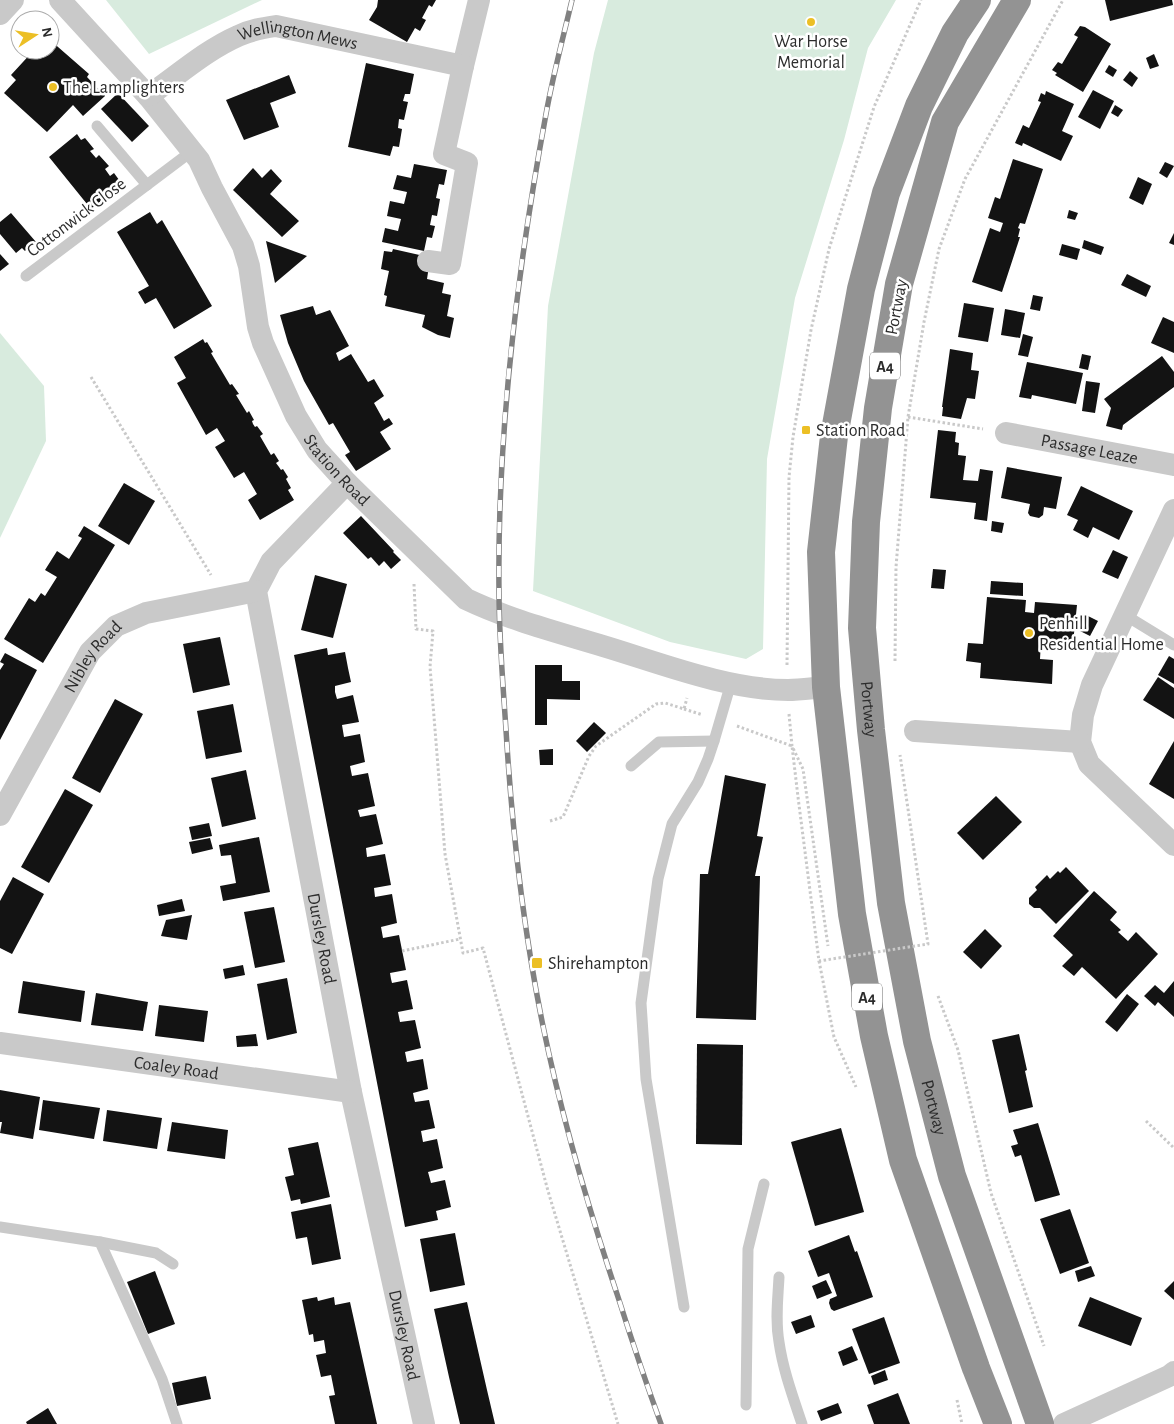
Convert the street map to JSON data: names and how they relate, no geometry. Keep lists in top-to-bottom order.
{
  "streets": {
    "highway": ["Portway", "A4"],
    "street": [
      "Wellington Mews",
      "Passage Leaze",
      "Station Road",
      "Nibley Road",
      "Dursley Road",
      "Coaley Road"
    ],
    "lane": ["Cottonwick Close"]
  },
  "crossings": [
    ["Wellington Mews", "Station Road"],
    ["Cottonwick Close", "Station Road"],
    ["Portway", "Station Road"],
    ["Nibley Road", "Dursley Road"],
    ["Dursley Road", "Coaley Road"]
  ],
  "places": {
    "other": ["War Horse Memorial", "The Lamplighters", "Penhill Residential Home"],
    "transit": ["Station Road", "Shirehampton"]
  },
  "north": "right"
}
